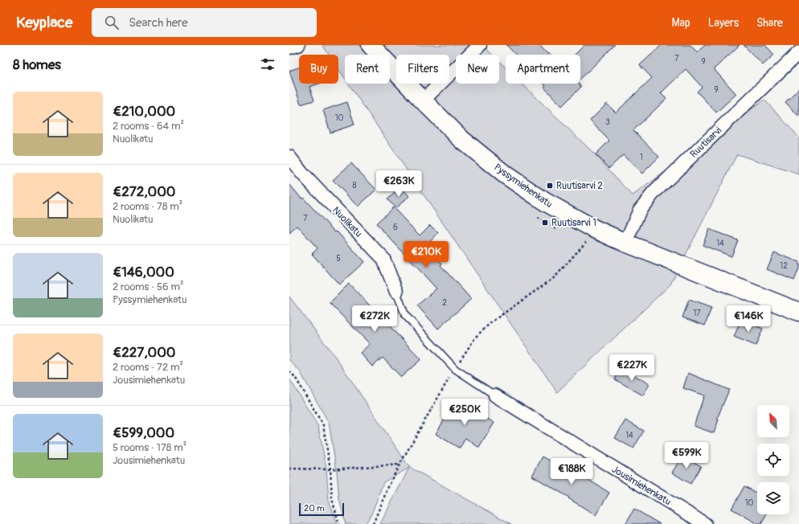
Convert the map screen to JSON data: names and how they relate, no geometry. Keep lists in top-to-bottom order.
{
  "streets": {
    "street": [
      "Ruutisarvi",
      "Pyssymiehenkatu",
      "Nuolikatu",
      "Jousimiehenkatu"
    ]
  },
  "crossings": [
    ["Ruutisarvi", "Pyssymiehenkatu"]
  ],
  "places": {
    "transit": ["Ruutisarvi 2", "Ruutisarvi 1"]
  },
  "house_numbers": [
    "7",
    "9",
    "9",
    "10",
    "3",
    "1",
    "8",
    "7",
    "6",
    "14",
    "5",
    "12",
    "2",
    "17",
    "14",
    "10"
  ],
  "scale_bar": "20 m",
  "north": "top left",
  "page": {
    "header": "Keyplace",
    "search": "Search here",
    "nav": ["Map", "Layers", "Share"],
    "heading": "8 homes",
    "chip": [
      "Buy",
      "Rent",
      "Filters",
      "New",
      "Apartment"
    ],
    "list": [
      {
        "name": "€210,000",
        "note": "2 rooms · 64 m² · Nuolikatu"
      },
      {
        "name": "€272,000",
        "note": "2 rooms · 78 m² · Nuolikatu"
      },
      {
        "name": "€146,000",
        "note": "2 rooms · 56 m² · Pyssymiehenkatu"
      },
      {
        "name": "€227,000",
        "note": "2 rooms · 72 m² · Jousimiehenkatu"
      },
      {
        "name": "€599,000",
        "note": "5 rooms · 178 m² · Jousimiehenkatu"
      }
    ],
    "price": [
      "€263K",
      "€210K",
      "€272K",
      "€146K",
      "€227K",
      "€250K",
      "€599K",
      "€188K"
    ],
    "scale": "20 m"
  }
}
